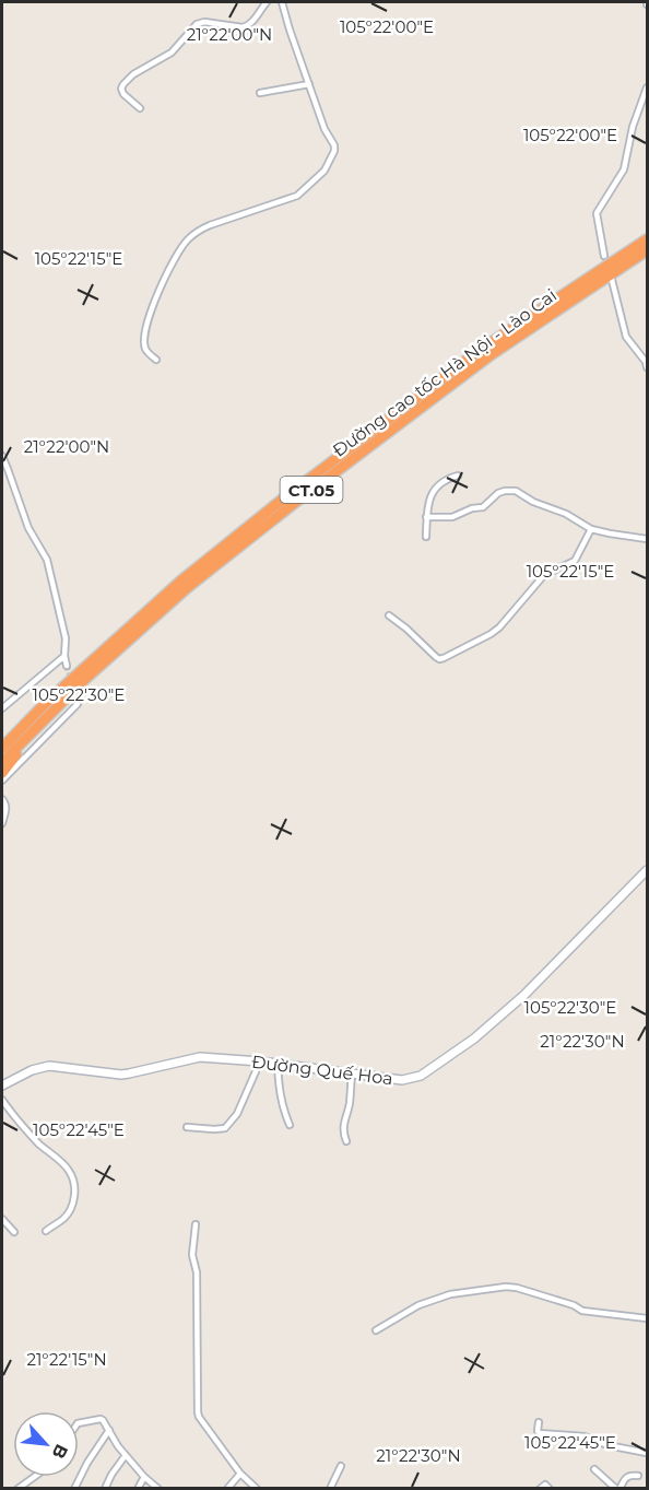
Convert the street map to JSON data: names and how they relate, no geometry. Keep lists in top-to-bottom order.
{
  "streets": {
    "highway": ["Đường cao tốc Hà Nội - Lào Cai", "CT.05"],
    "street": ["Đường Quế Hoa"]
  },
  "north": "bottom right",
  "coordinates": [
    "105°22'00\"E",
    "21°22'00\"N",
    "105°22'15\"E",
    "105°22'30\"E",
    "21°22'30\"N",
    "105°22'45\"E",
    "21°22'15\"N"
  ]
}
